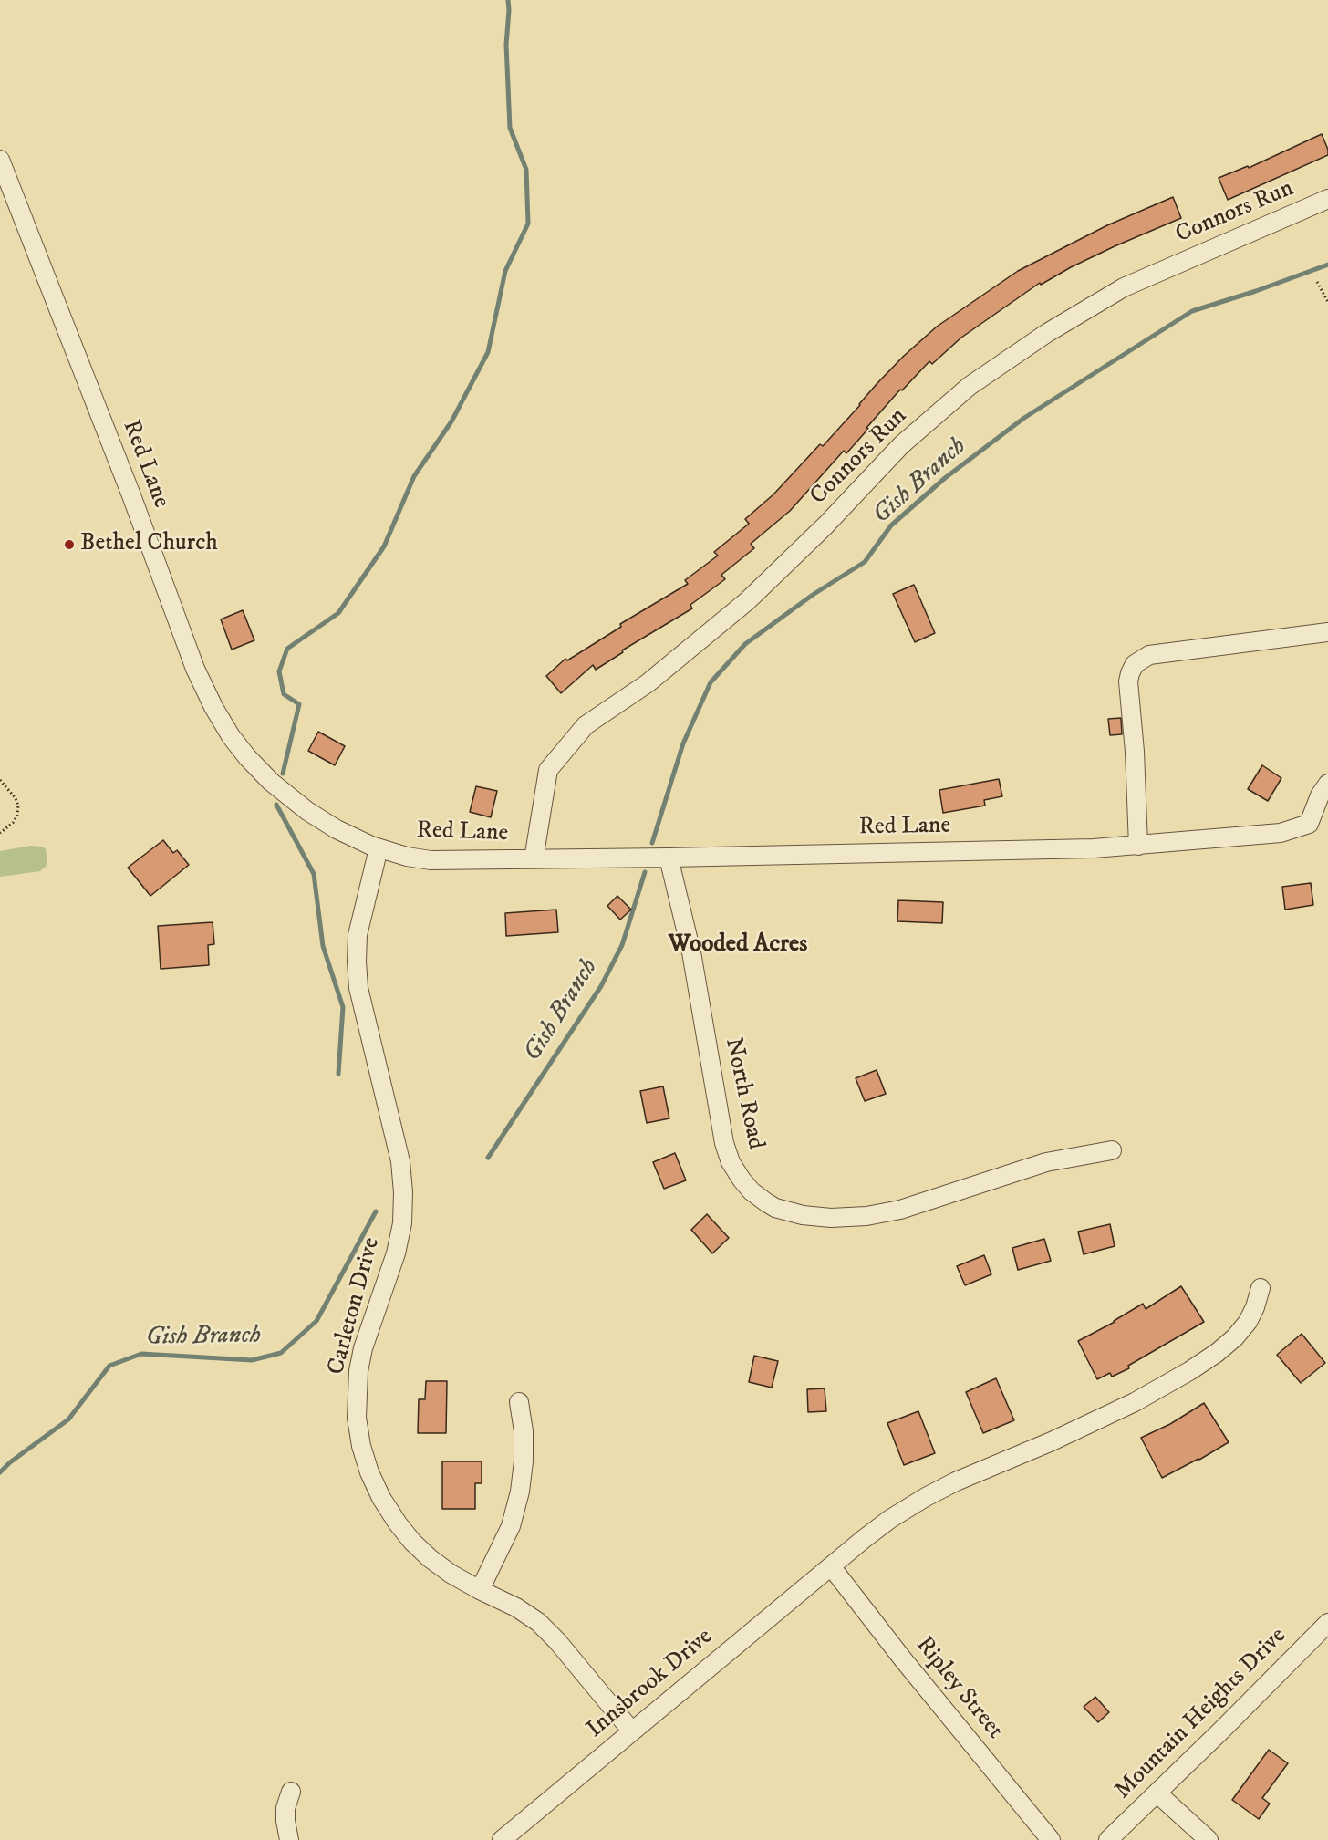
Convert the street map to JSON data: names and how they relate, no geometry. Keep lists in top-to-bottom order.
{
  "streets": {
    "street": [
      "Connors Run",
      "Red Lane",
      "North Road",
      "Carleton Drive",
      "Innsbrook Drive",
      "Ripley Street",
      "Mountain Heights Drive"
    ]
  },
  "crossings": [
    ["Connors Run", "Red Lane"],
    ["Red Lane", "North Road"],
    ["Red Lane", "Carleton Drive"],
    ["Carleton Drive", "Innsbrook Drive"],
    ["Innsbrook Drive", "Ripley Street"]
  ],
  "districts": ["Wooded Acres"],
  "water": ["Gish Branch"],
  "places": ["Bethel Church"]
}
